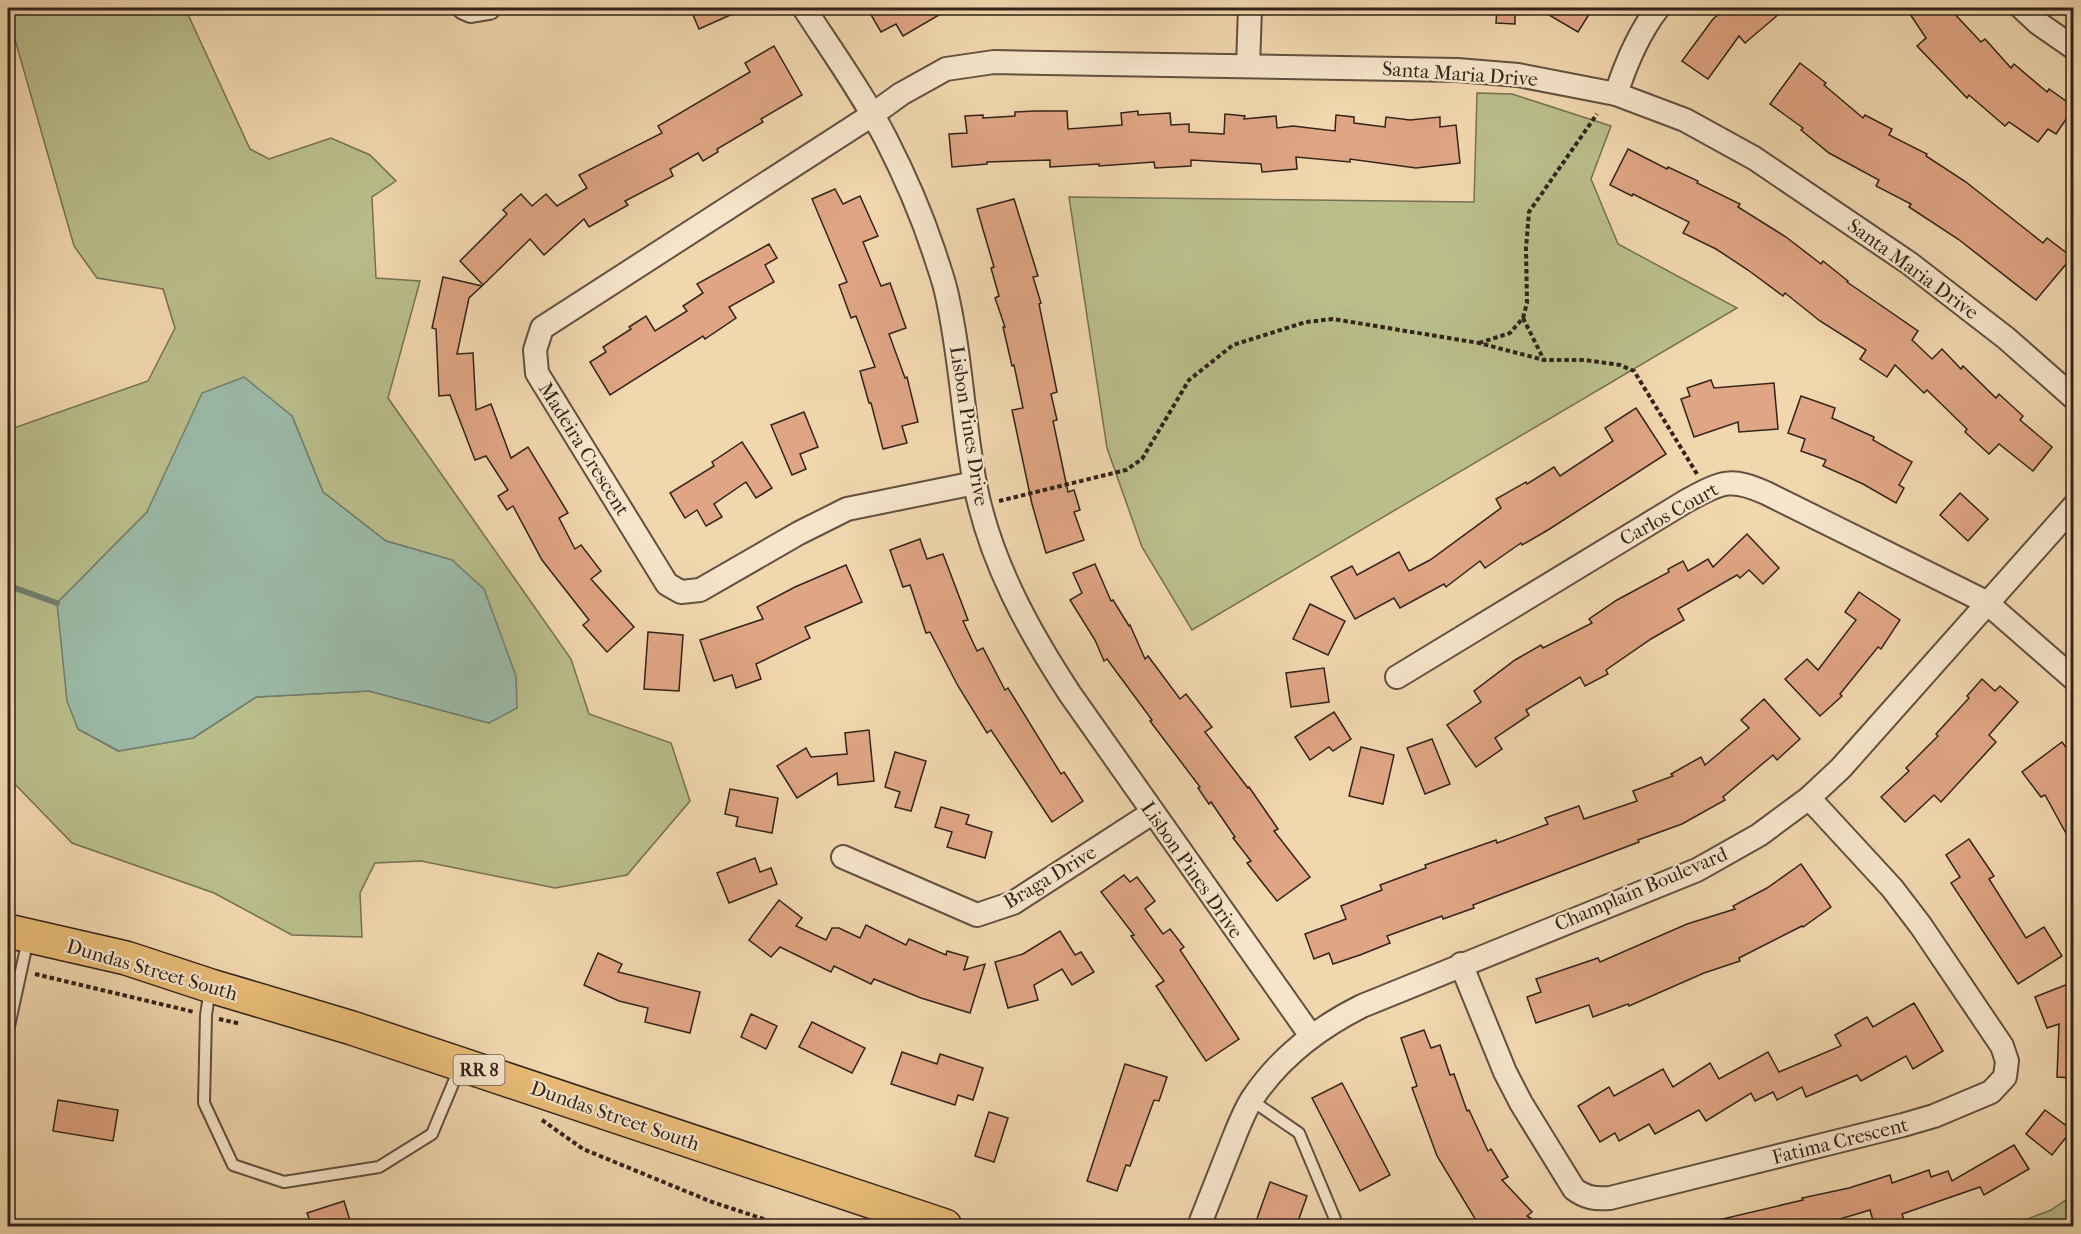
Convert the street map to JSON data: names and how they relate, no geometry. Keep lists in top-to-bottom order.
{
  "streets": {
    "main road": ["Dundas Street South", "RR 8"],
    "street": [
      "Santa Maria Drive",
      "Lisbon Pines Drive",
      "Madeira Crescent",
      "Carlos Court",
      "Braga Drive",
      "Champlain Boulevard",
      "Fatima Crescent"
    ]
  },
  "crossings": [
    ["Santa Maria Drive", "Lisbon Pines Drive"],
    ["Santa Maria Drive", "Madeira Crescent"],
    ["Lisbon Pines Drive", "Madeira Crescent"],
    ["Lisbon Pines Drive", "Braga Drive"],
    ["Lisbon Pines Drive", "Champlain Boulevard"],
    ["Carlos Court", "Champlain Boulevard"],
    ["Champlain Boulevard", "Fatima Crescent"]
  ]
}
